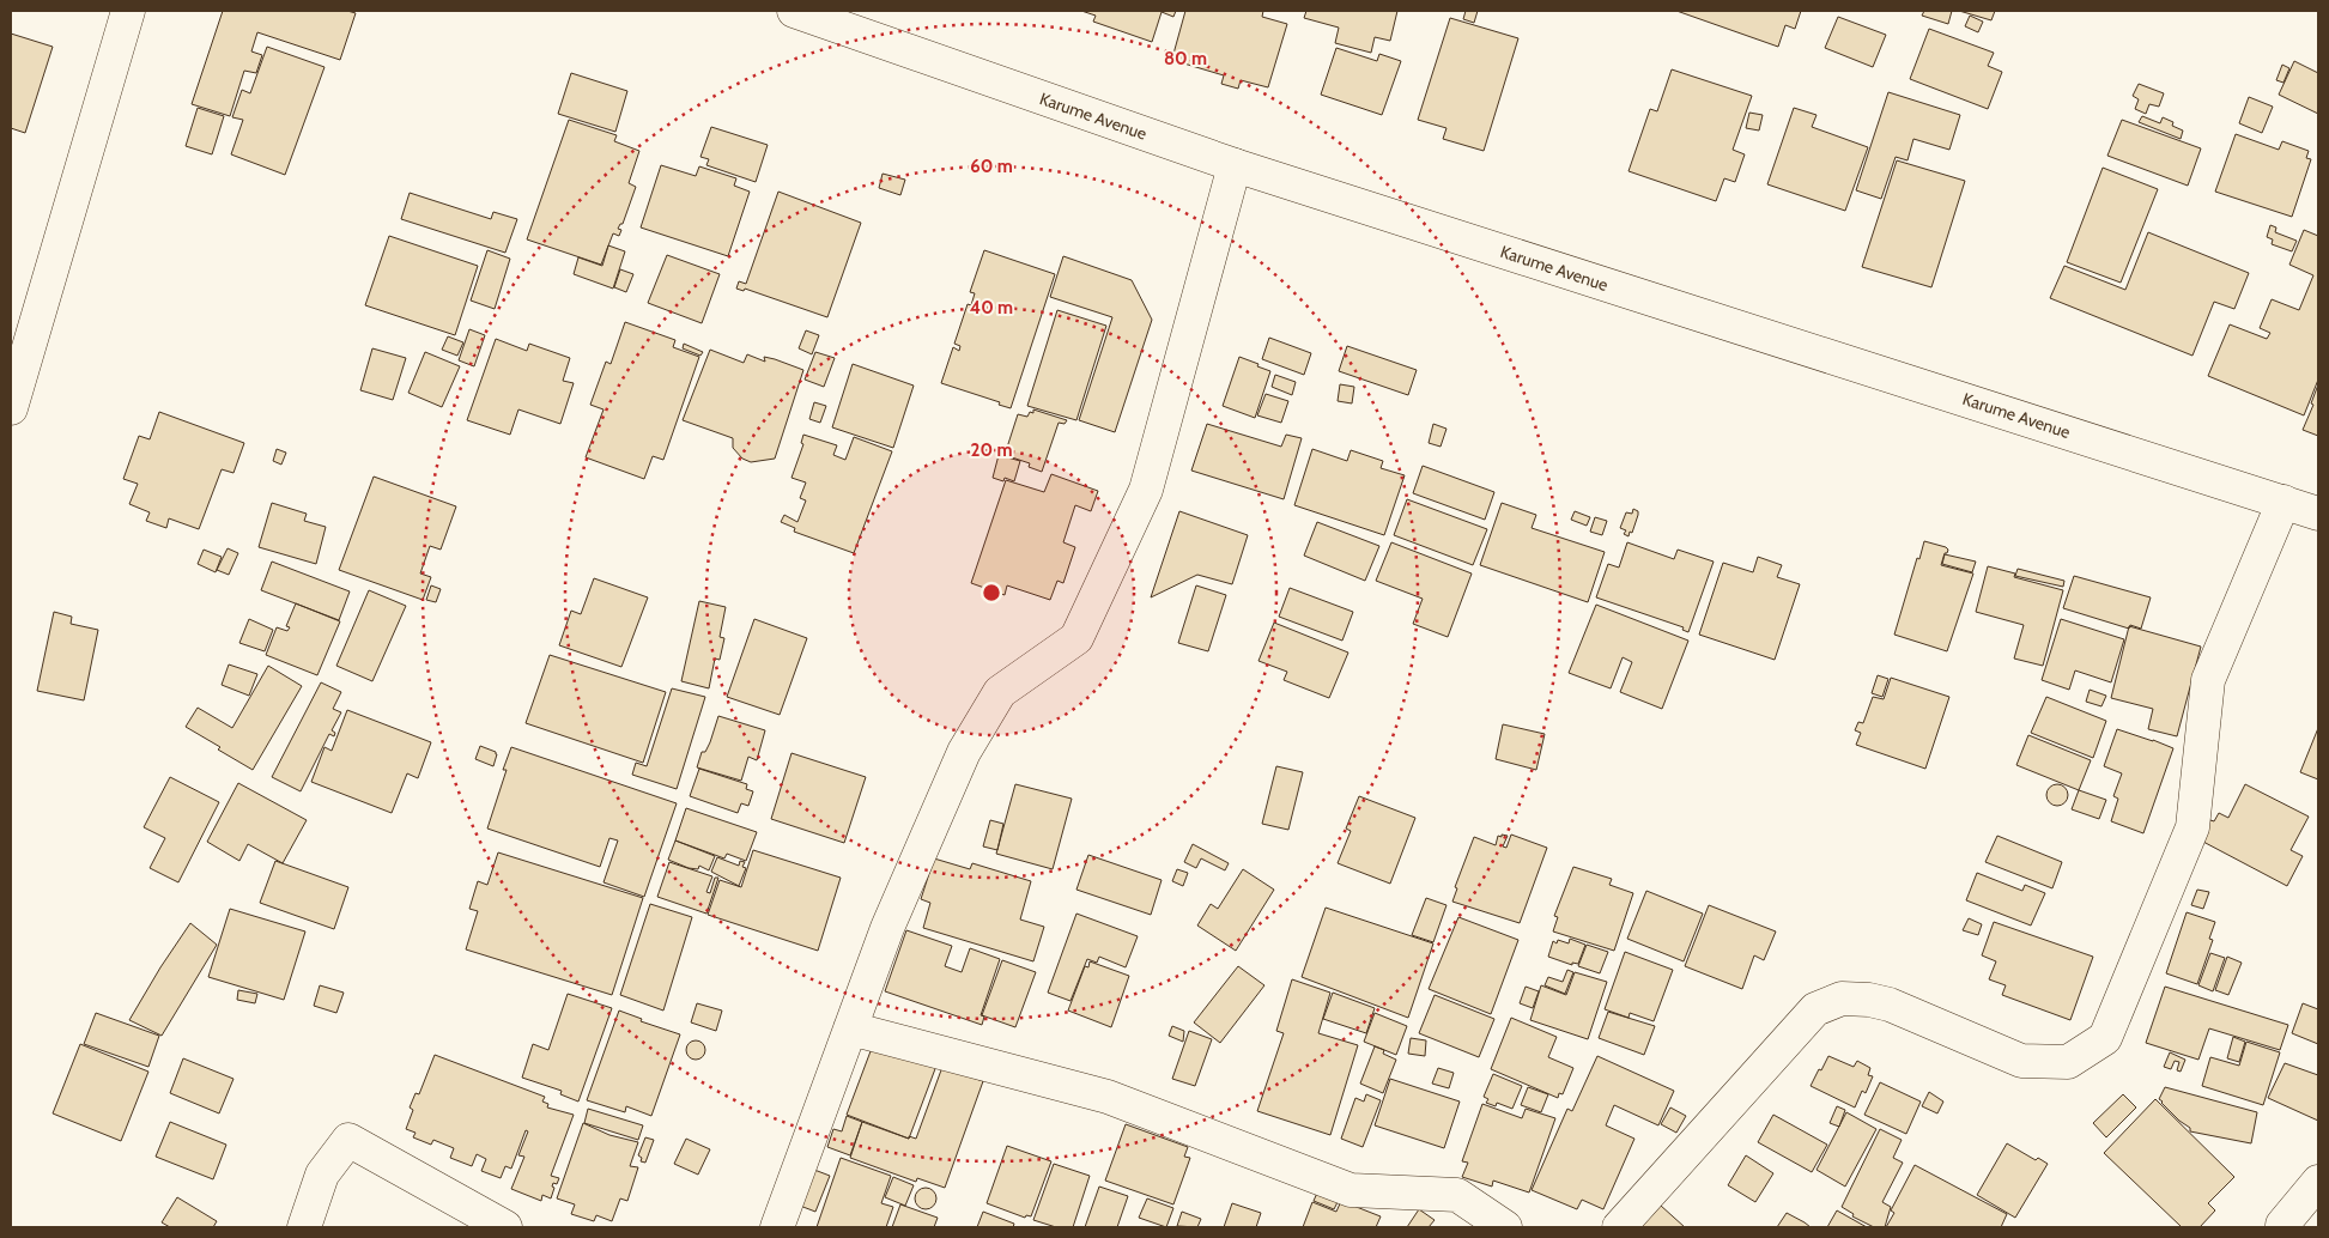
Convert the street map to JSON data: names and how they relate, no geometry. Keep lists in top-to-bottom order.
{
  "streets": {
    "street": ["Karume Avenue"]
  },
  "rings": [
    "80 m",
    "60 m",
    "40 m",
    "20 m"
  ]
}
